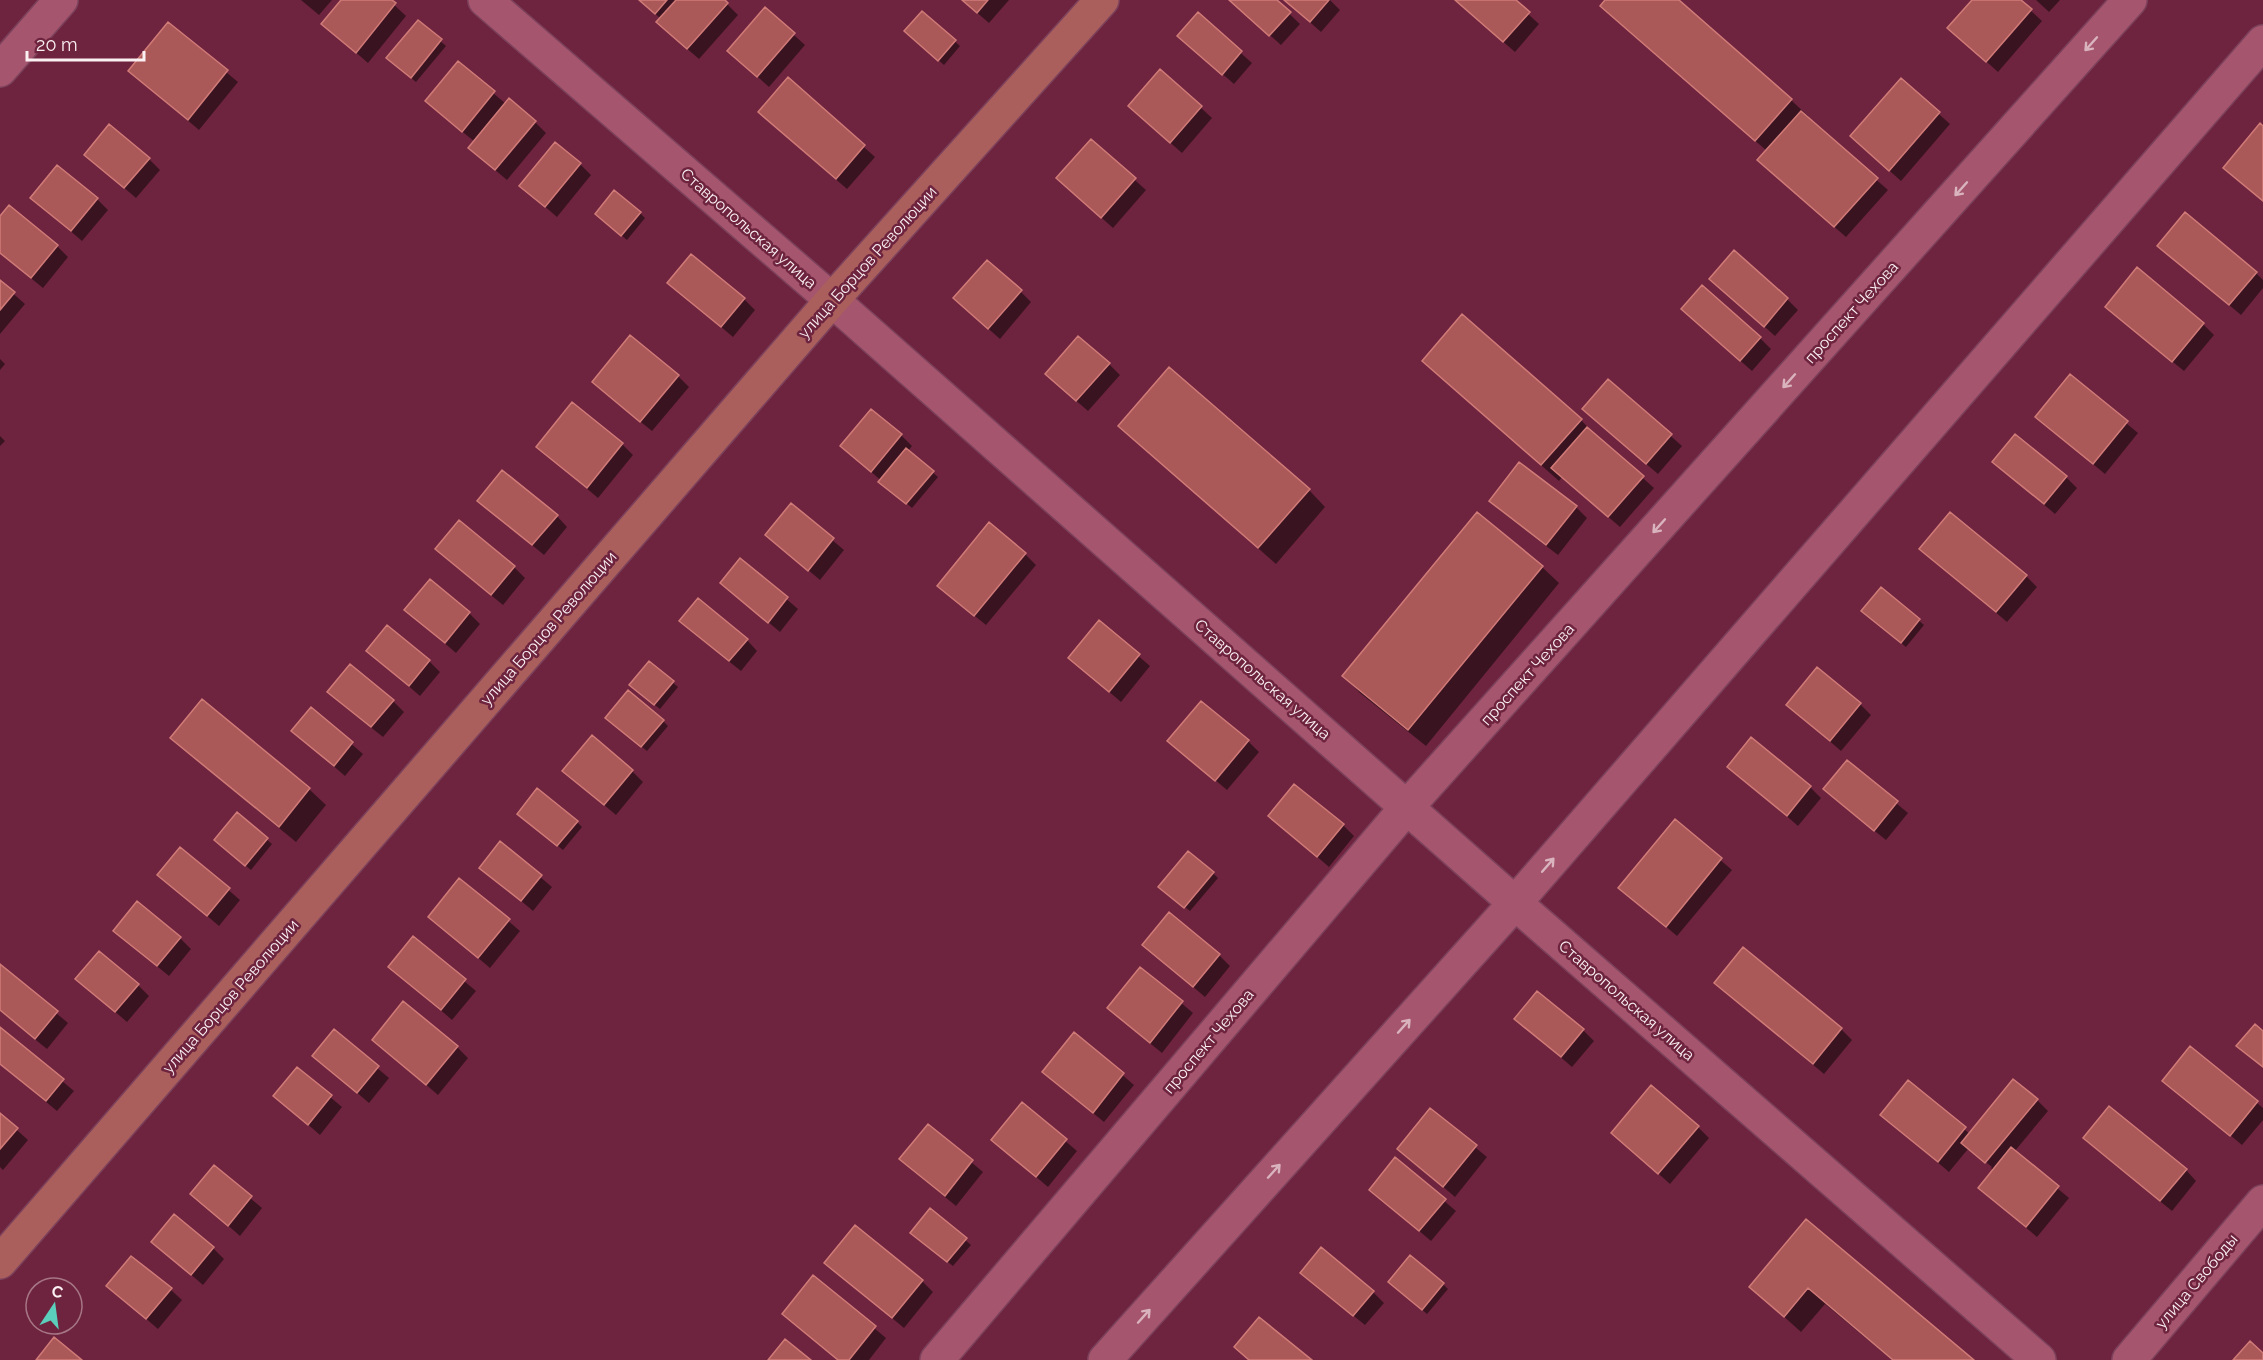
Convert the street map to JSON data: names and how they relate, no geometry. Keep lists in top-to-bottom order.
{
  "streets": {
    "street": [
      "Ставропольская улица",
      "улица Борцов Революции",
      "проспект Чехова",
      "улица Свободы"
    ]
  },
  "crossings": [
    ["Ставропольская улица", "улица Борцов Революции"],
    ["Ставропольская улица", "проспект Чехова"]
  ],
  "scale_bar": "20 m",
  "north": "top"
}
